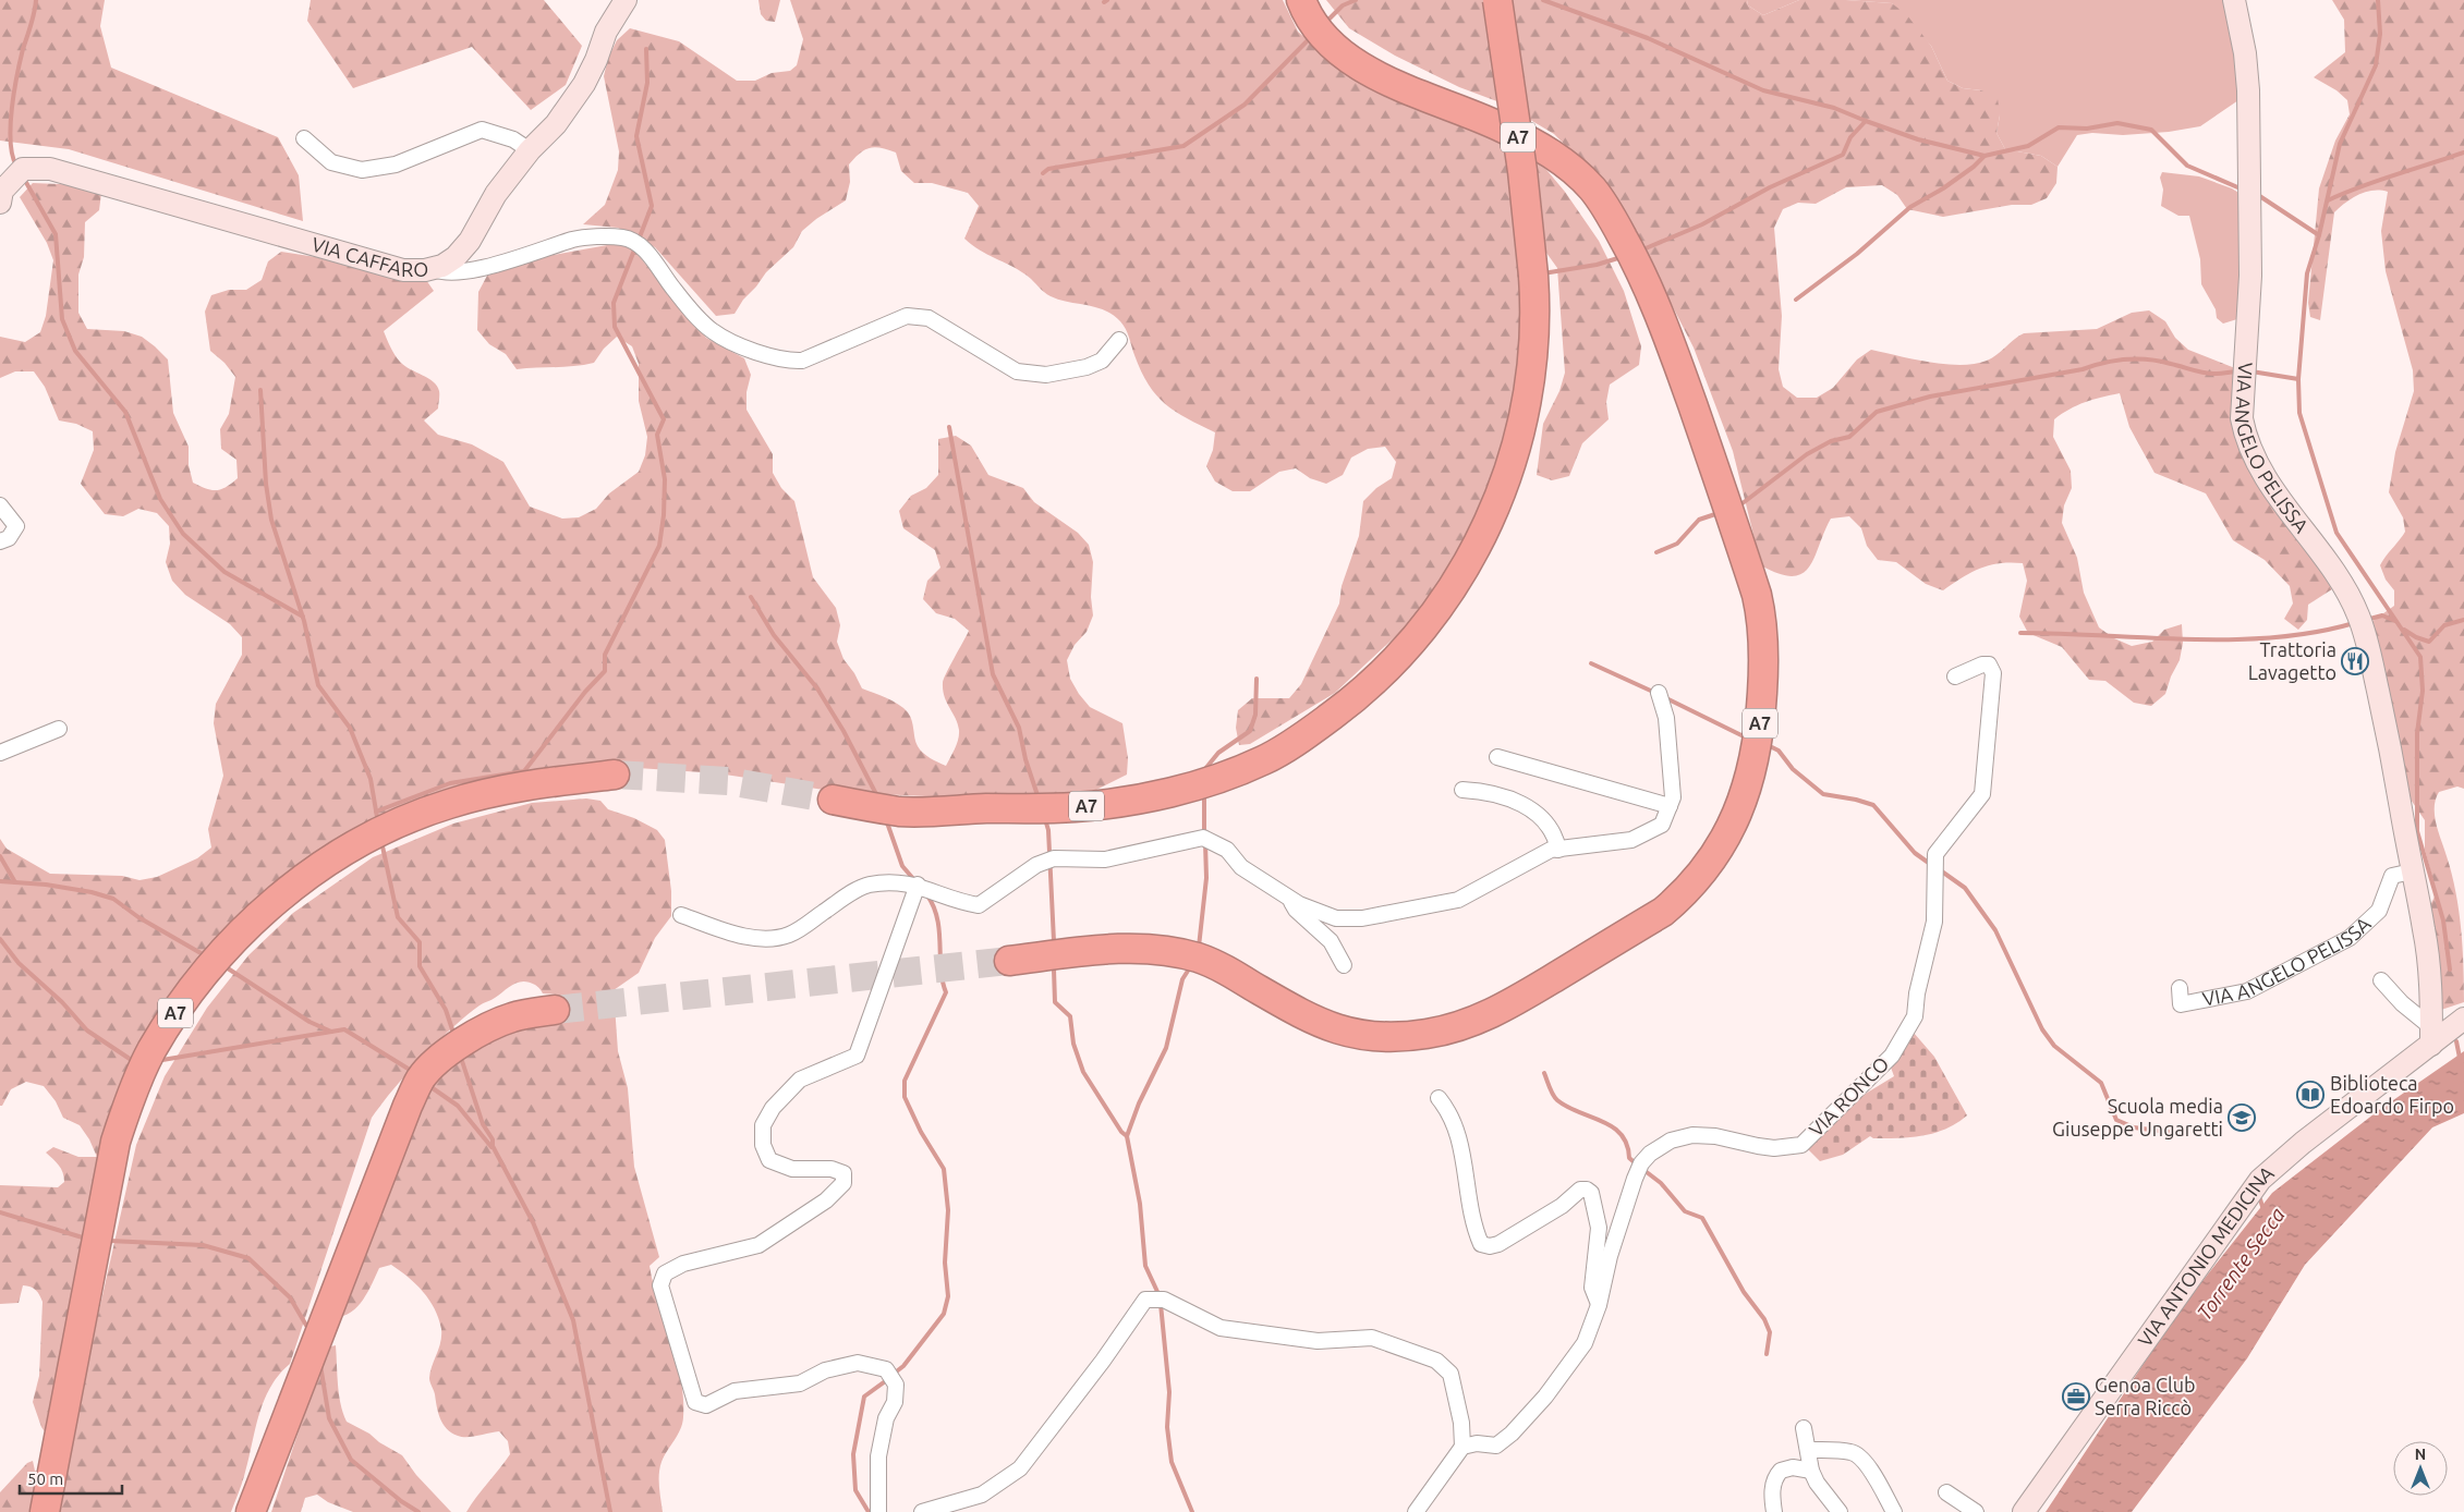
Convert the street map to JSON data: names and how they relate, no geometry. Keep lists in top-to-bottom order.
{
  "streets": {
    "highway": ["A7"],
    "street": [
      "VIA CAFFARO",
      "VIA ANGELO PELISSA",
      "VIA RONCO",
      "VIA ANTONIO MEDICINA"
    ]
  },
  "crossings": [
    ["VIA ANGELO PELISSA", "VIA ANTONIO MEDICINA"]
  ],
  "water": ["Torrente Secca"],
  "places": {
    "restaurant": ["Trattoria Lavagetto"],
    "library": ["Biblioteca Edoardo Firpo"],
    "school or university": ["Scuola media Giuseppe Ungaretti"],
    "office": ["Genoa Club Serra Riccò"]
  },
  "scale_bar": "50 m",
  "north": "top"
}
